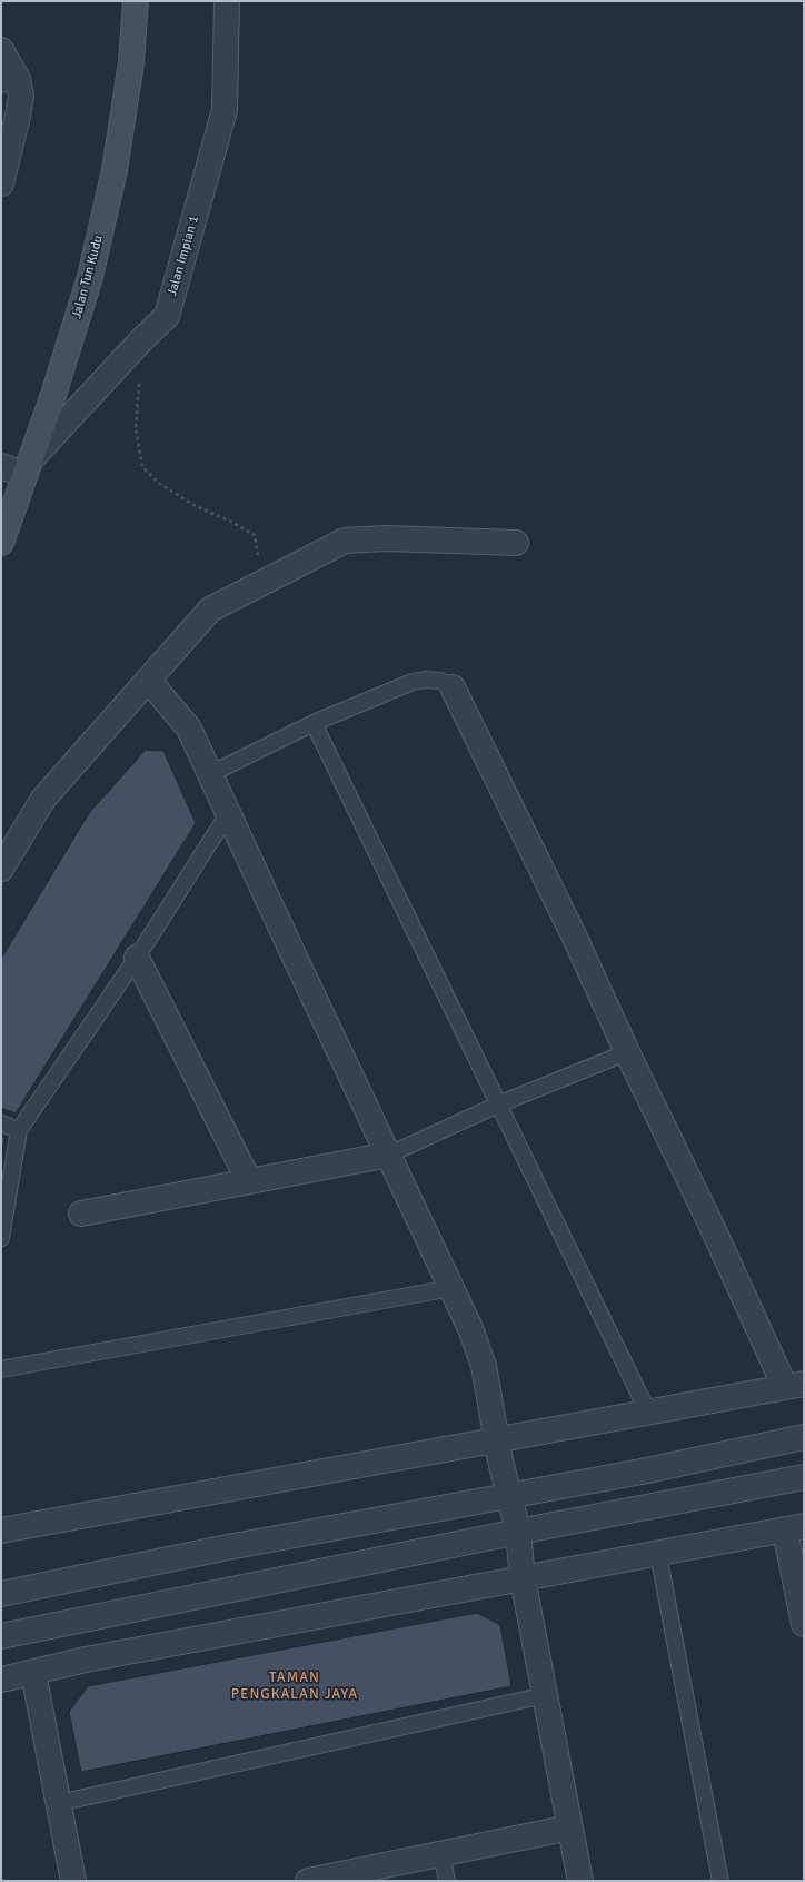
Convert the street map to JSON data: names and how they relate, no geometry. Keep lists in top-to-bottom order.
{
  "streets": {
    "main road": ["Jalan Tun Kudu"],
    "street": ["Jalan Impian 1"]
  },
  "crossings": [
    ["Jalan Impian 1", "Jalan Tun Kudu"]
  ],
  "districts": ["TAMAN PENGKALAN JAYA"]
}
